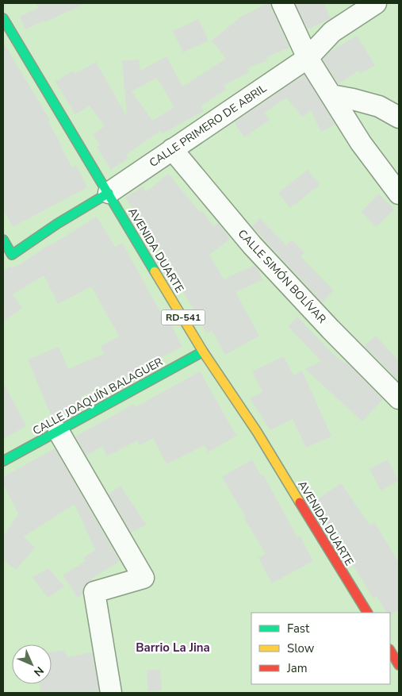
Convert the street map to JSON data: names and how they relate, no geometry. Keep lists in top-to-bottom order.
{
  "streets": {
    "main road": ["AVENIDA DUARTE", "RD-541", "CALLE JOAQUÍN BALAGUER"],
    "street": ["CALLE PRIMERO DE ABRIL", "CALLE SIMÓN BOLÍVAR"]
  },
  "crossings": [
    ["CALLE PRIMERO DE ABRIL", "AVENIDA DUARTE"],
    ["CALLE PRIMERO DE ABRIL", "CALLE SIMÓN BOLÍVAR"],
    ["AVENIDA DUARTE", "CALLE JOAQUÍN BALAGUER"]
  ],
  "districts": ["Barrio La Jina"],
  "legend": ["Fast", "Slow", "Jam"],
  "north": "bottom right"
}
